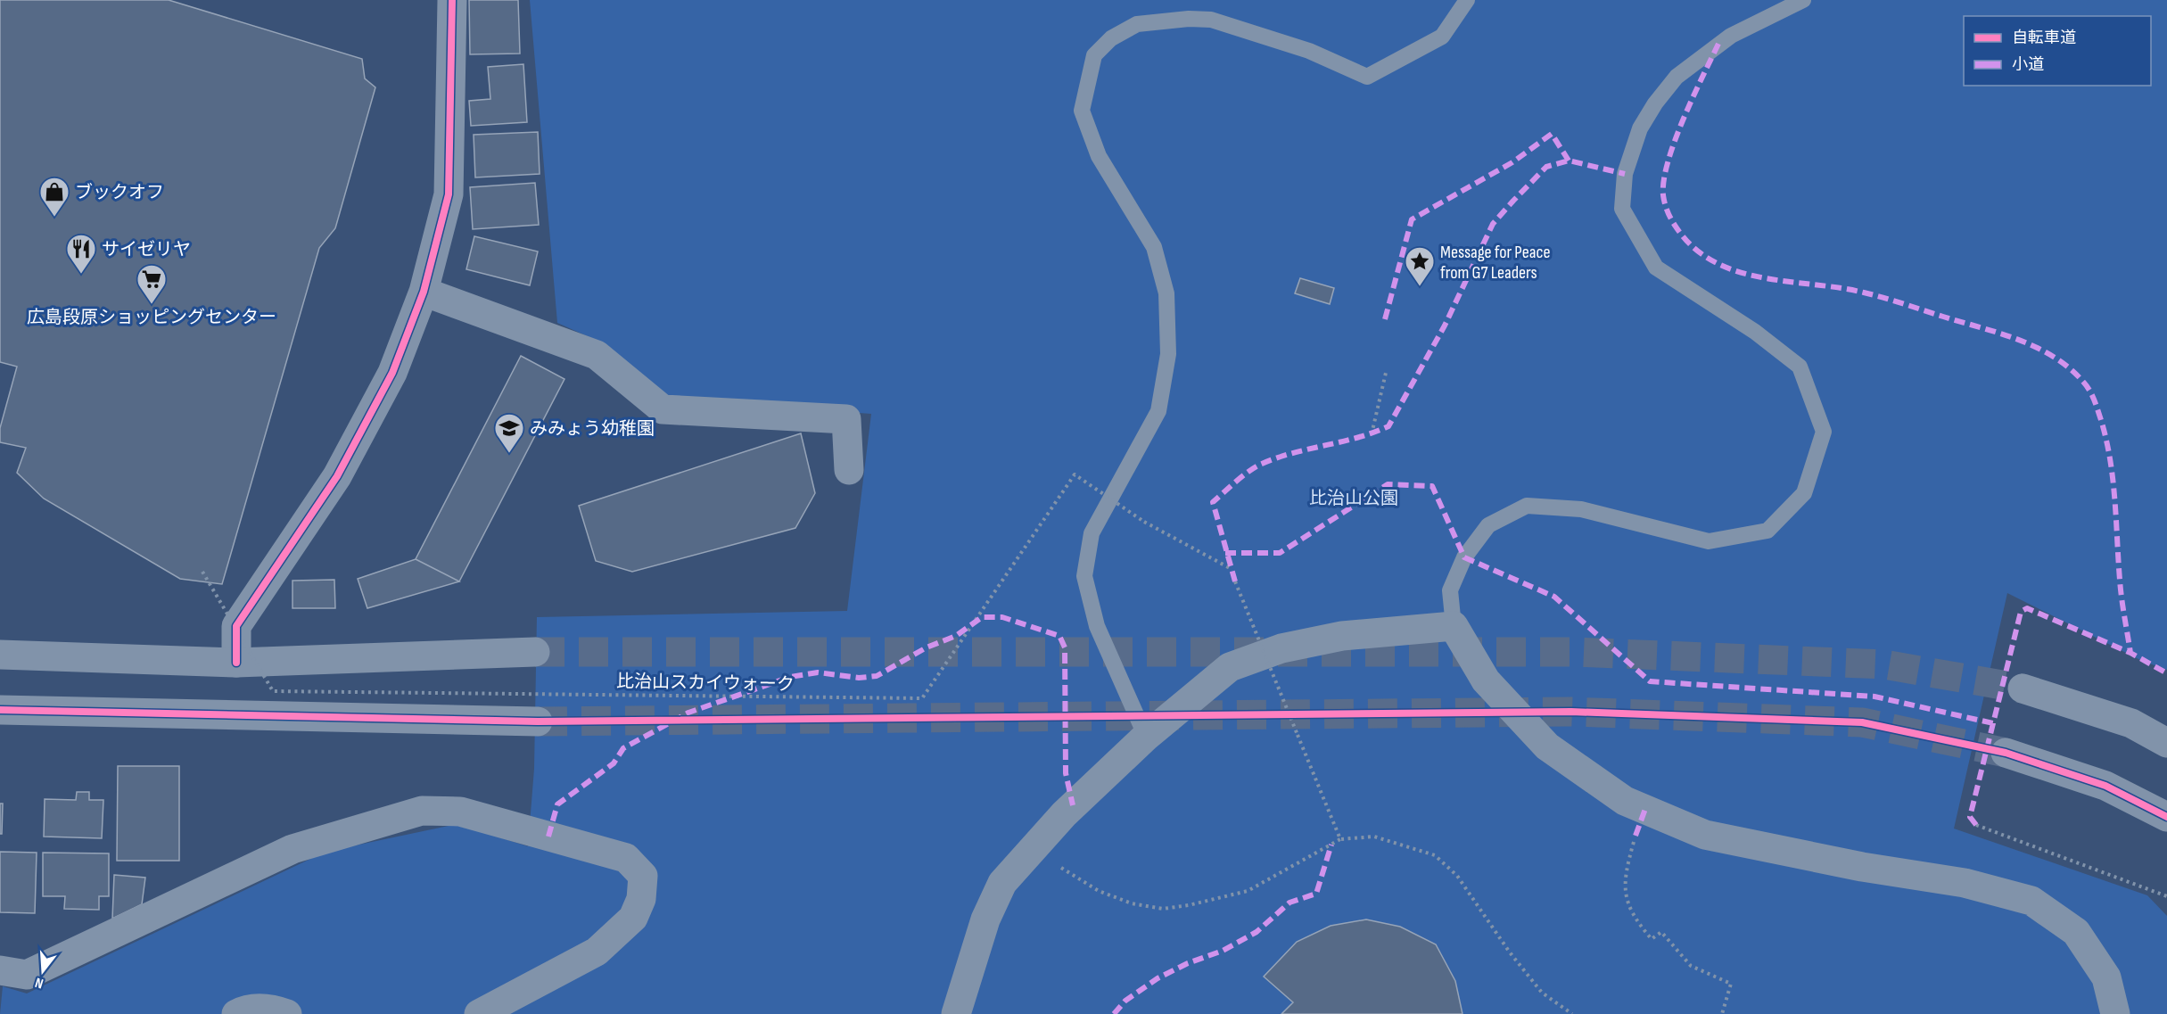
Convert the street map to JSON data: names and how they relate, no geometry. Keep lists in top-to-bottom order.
{
  "streets": {
    "path": ["比治山スカイウォーク"]
  },
  "parks": ["比治山公園"],
  "places": {
    "shop": ["ブックオフ"],
    "restaurant": ["サイゼリヤ"],
    "place": ["Message for Peace from G7 Leaders"],
    "supermarket": ["広島段原ショッピングセンター"],
    "school or university": ["みみょう幼稚園"]
  },
  "legend": ["自転車道", "小道"],
  "north": "bottom"
}
